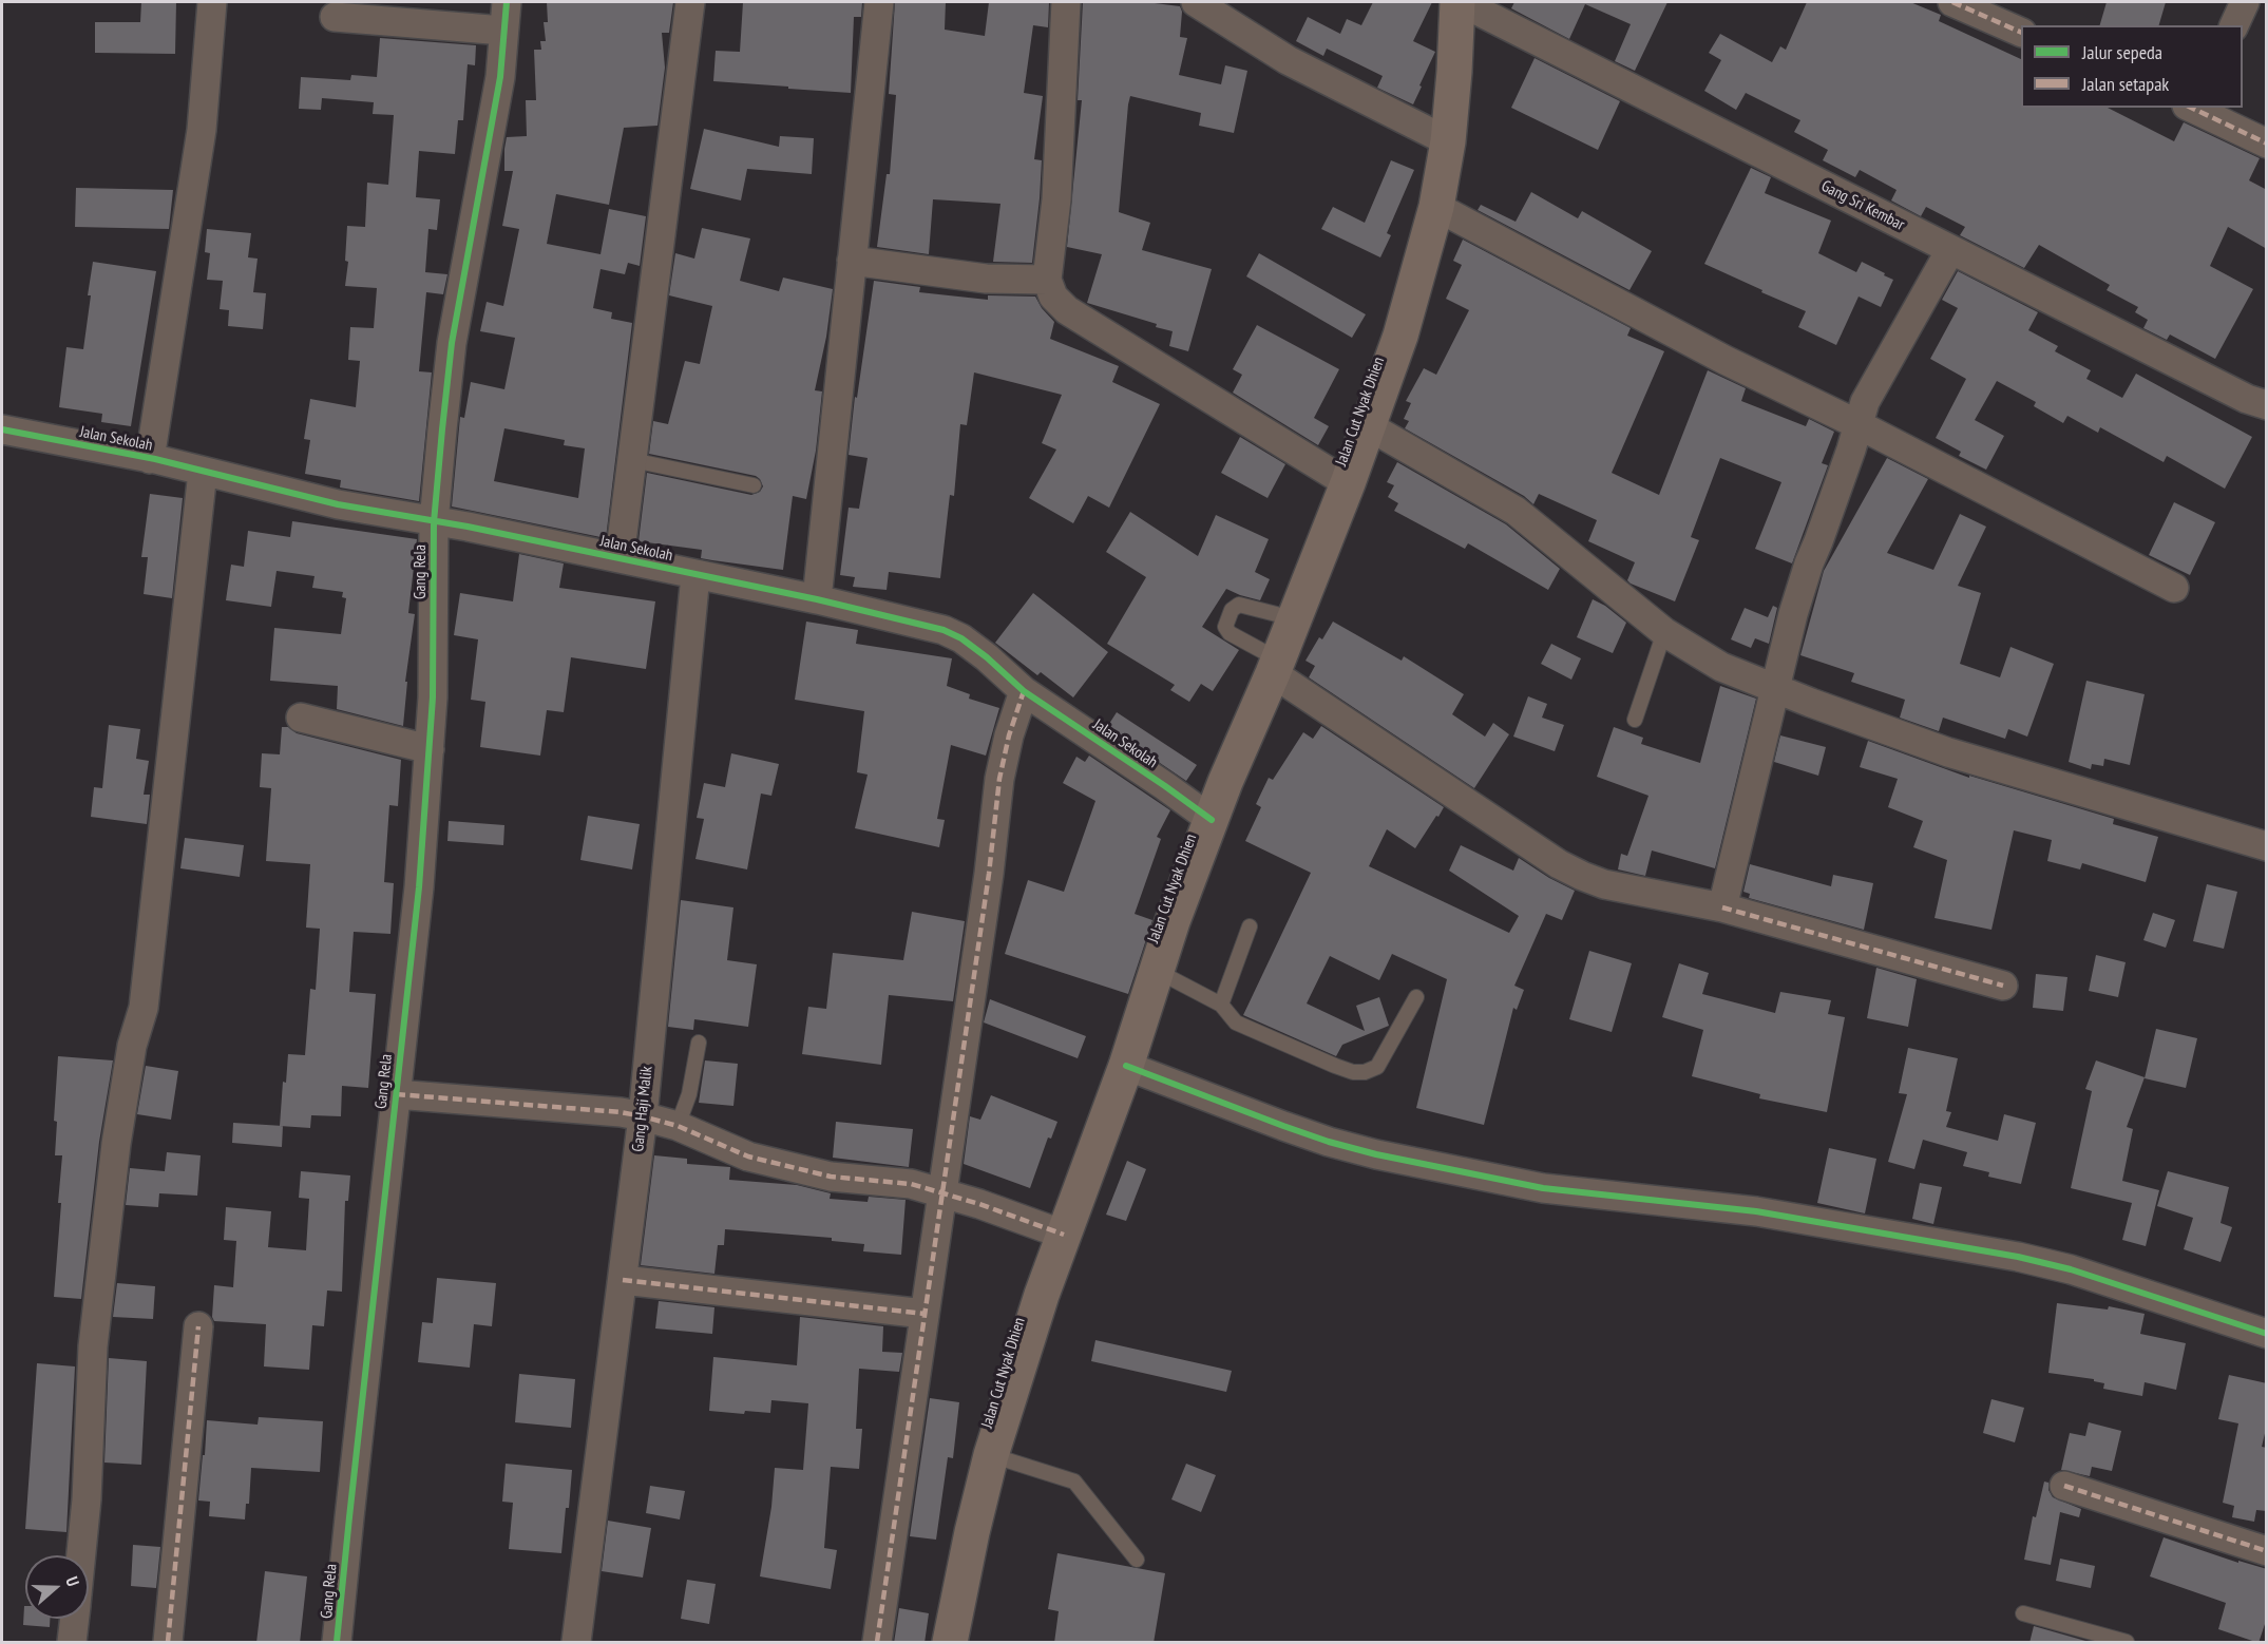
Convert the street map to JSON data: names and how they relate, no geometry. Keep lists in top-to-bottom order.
{
  "streets": {
    "main road": ["Jalan Cut Nyak Dhien"],
    "street": [
      "Gang Sri Kembar",
      "Jalan Sekolah",
      "Gang Rela",
      "Gang Haji Malik"
    ]
  },
  "crossings": [
    ["Gang Sri Kembar", "Jalan Cut Nyak Dhien"],
    ["Jalan Cut Nyak Dhien", "Jalan Sekolah"],
    ["Jalan Sekolah", "Gang Rela"],
    ["Jalan Sekolah", "Gang Haji Malik"]
  ],
  "legend": ["Jalur sepeda", "Jalan setapak"],
  "north": "right"
}
